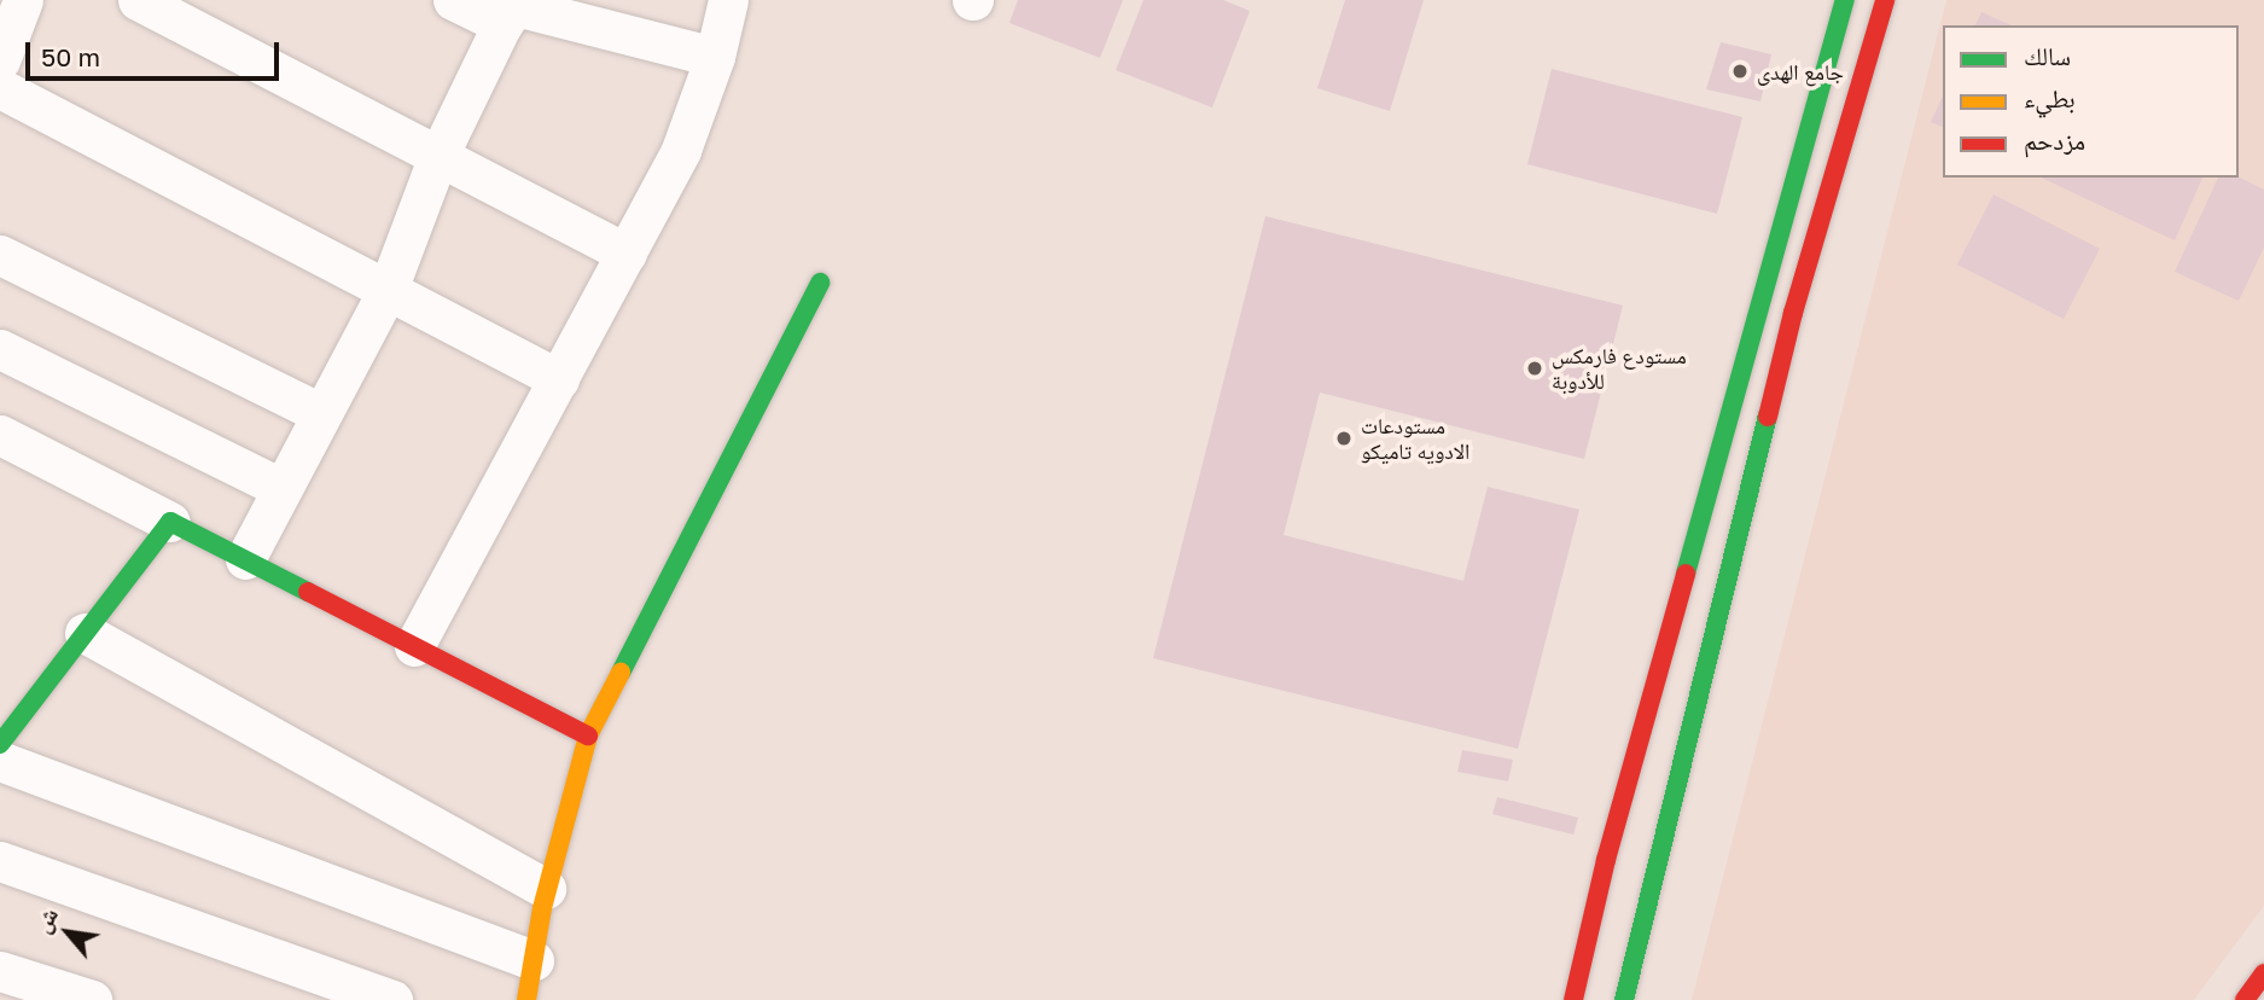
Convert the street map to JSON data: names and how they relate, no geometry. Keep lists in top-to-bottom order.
{
  "places": ["جامع الهدى", "مستودع فارمكس للأدوبة", "مستودعات الادويه تاميكو"],
  "legend": ["سالك", "بطيء", "مزدحم"],
  "scale_bar": "50 m",
  "north": "top left"
}
